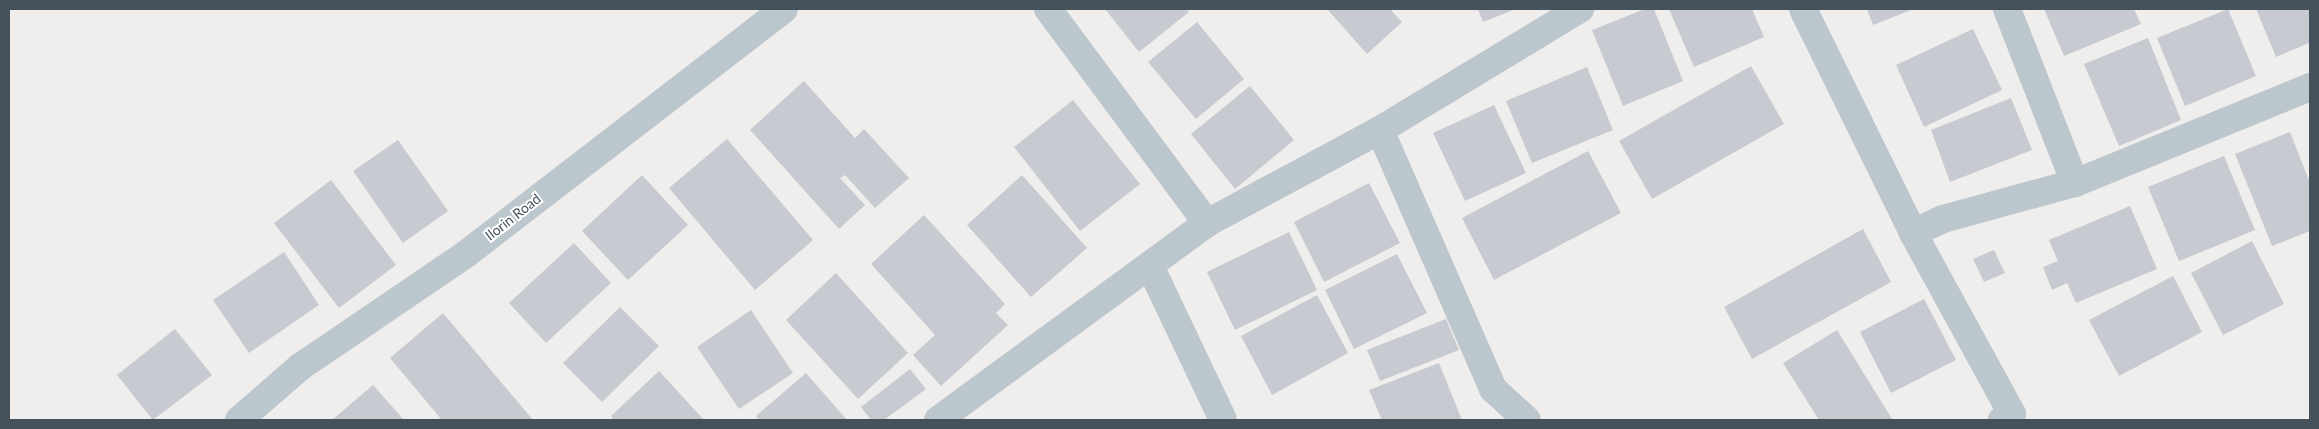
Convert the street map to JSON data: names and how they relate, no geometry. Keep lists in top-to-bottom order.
{
  "streets": {
    "street": ["Ilorin Road"]
  }
}
